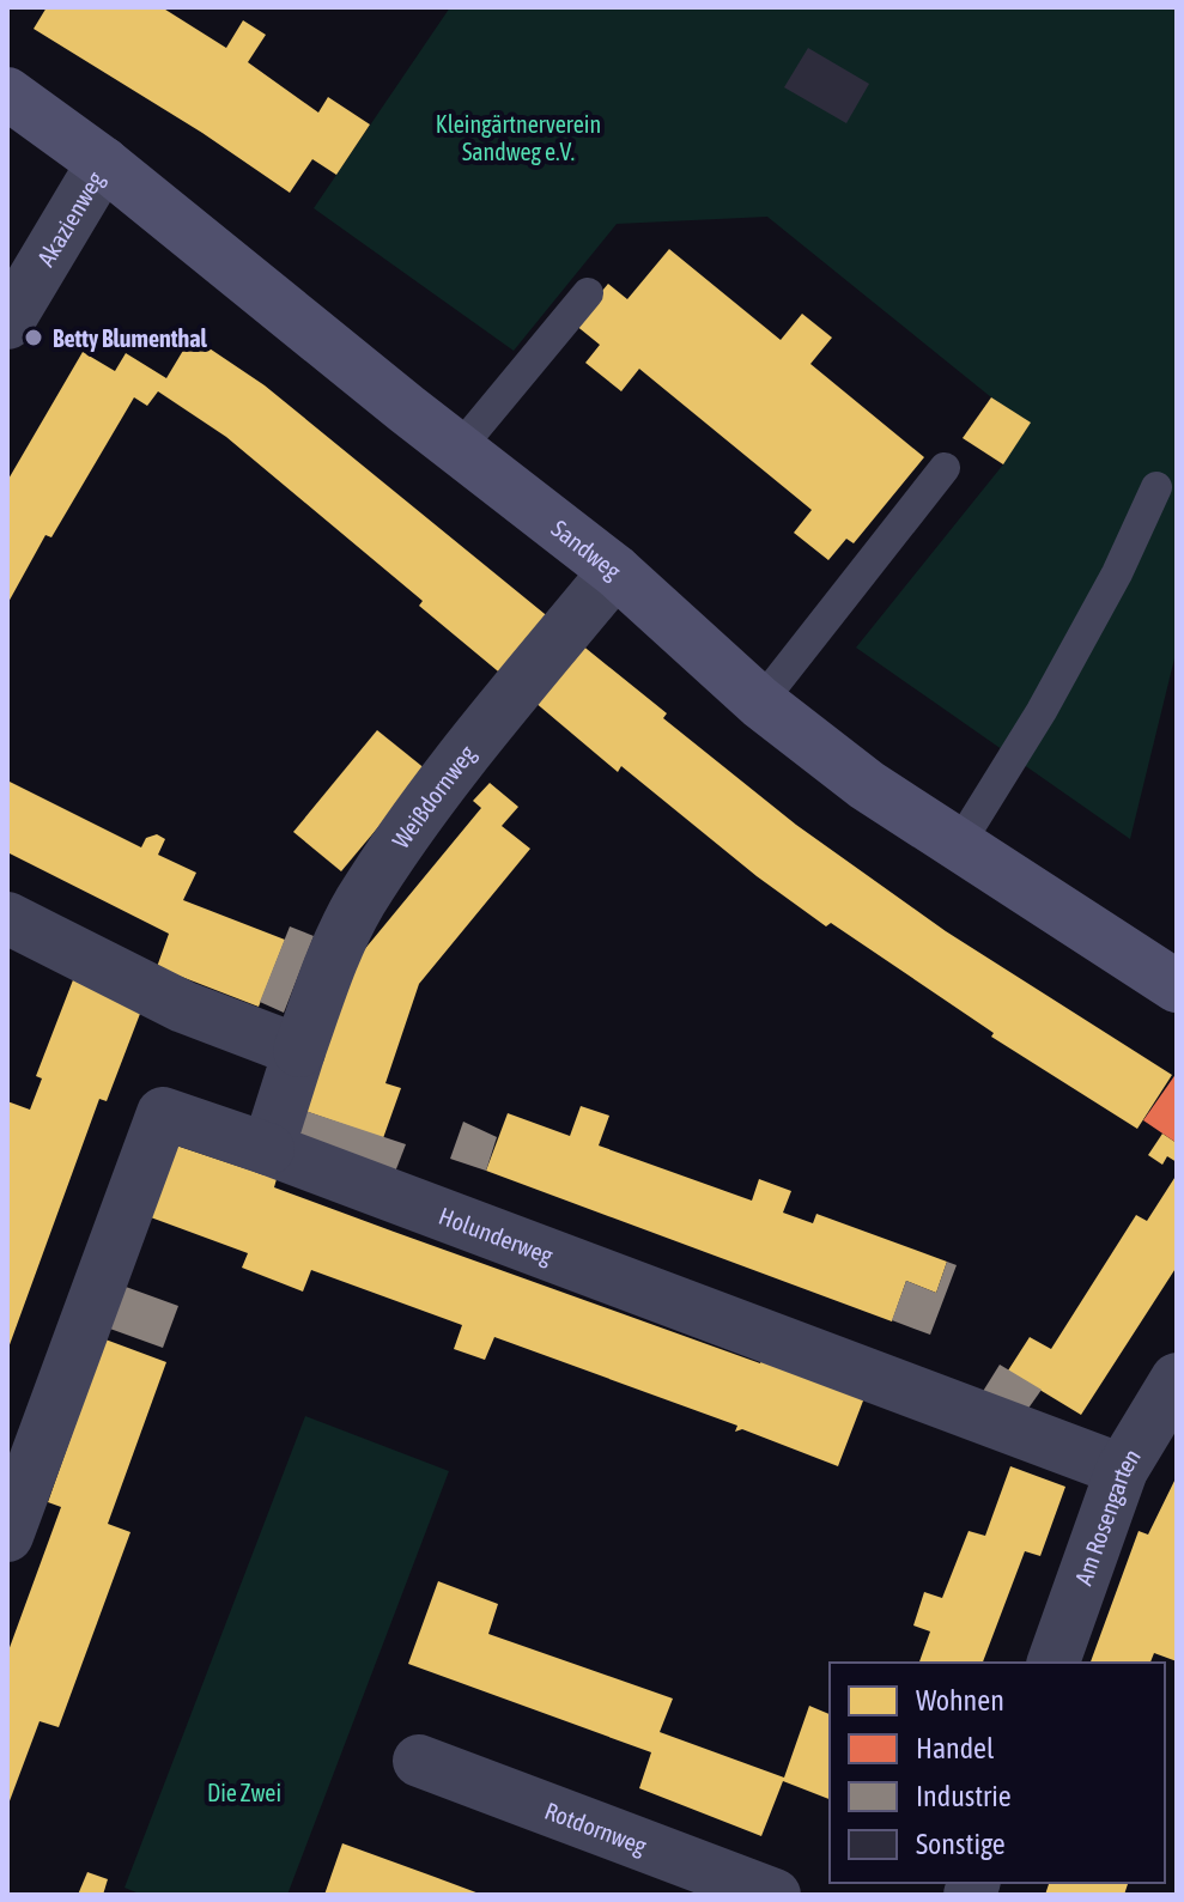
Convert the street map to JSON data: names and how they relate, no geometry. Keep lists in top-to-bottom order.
{
  "streets": {
    "street": [
      "Akazienweg",
      "Sandweg",
      "Weißdornweg",
      "Holunderweg",
      "Am Rosengarten",
      "Rotdornweg"
    ]
  },
  "crossings": [
    ["Akazienweg", "Sandweg"],
    ["Sandweg", "Weißdornweg"],
    ["Holunderweg", "Am Rosengarten"]
  ],
  "parks": ["Kleingärtnerverein Sandweg e.V.", "Die Zwei"],
  "places": ["Betty Blumenthal"],
  "legend": [
    "Wohnen",
    "Handel",
    "Industrie",
    "Sonstige"
  ]
}
